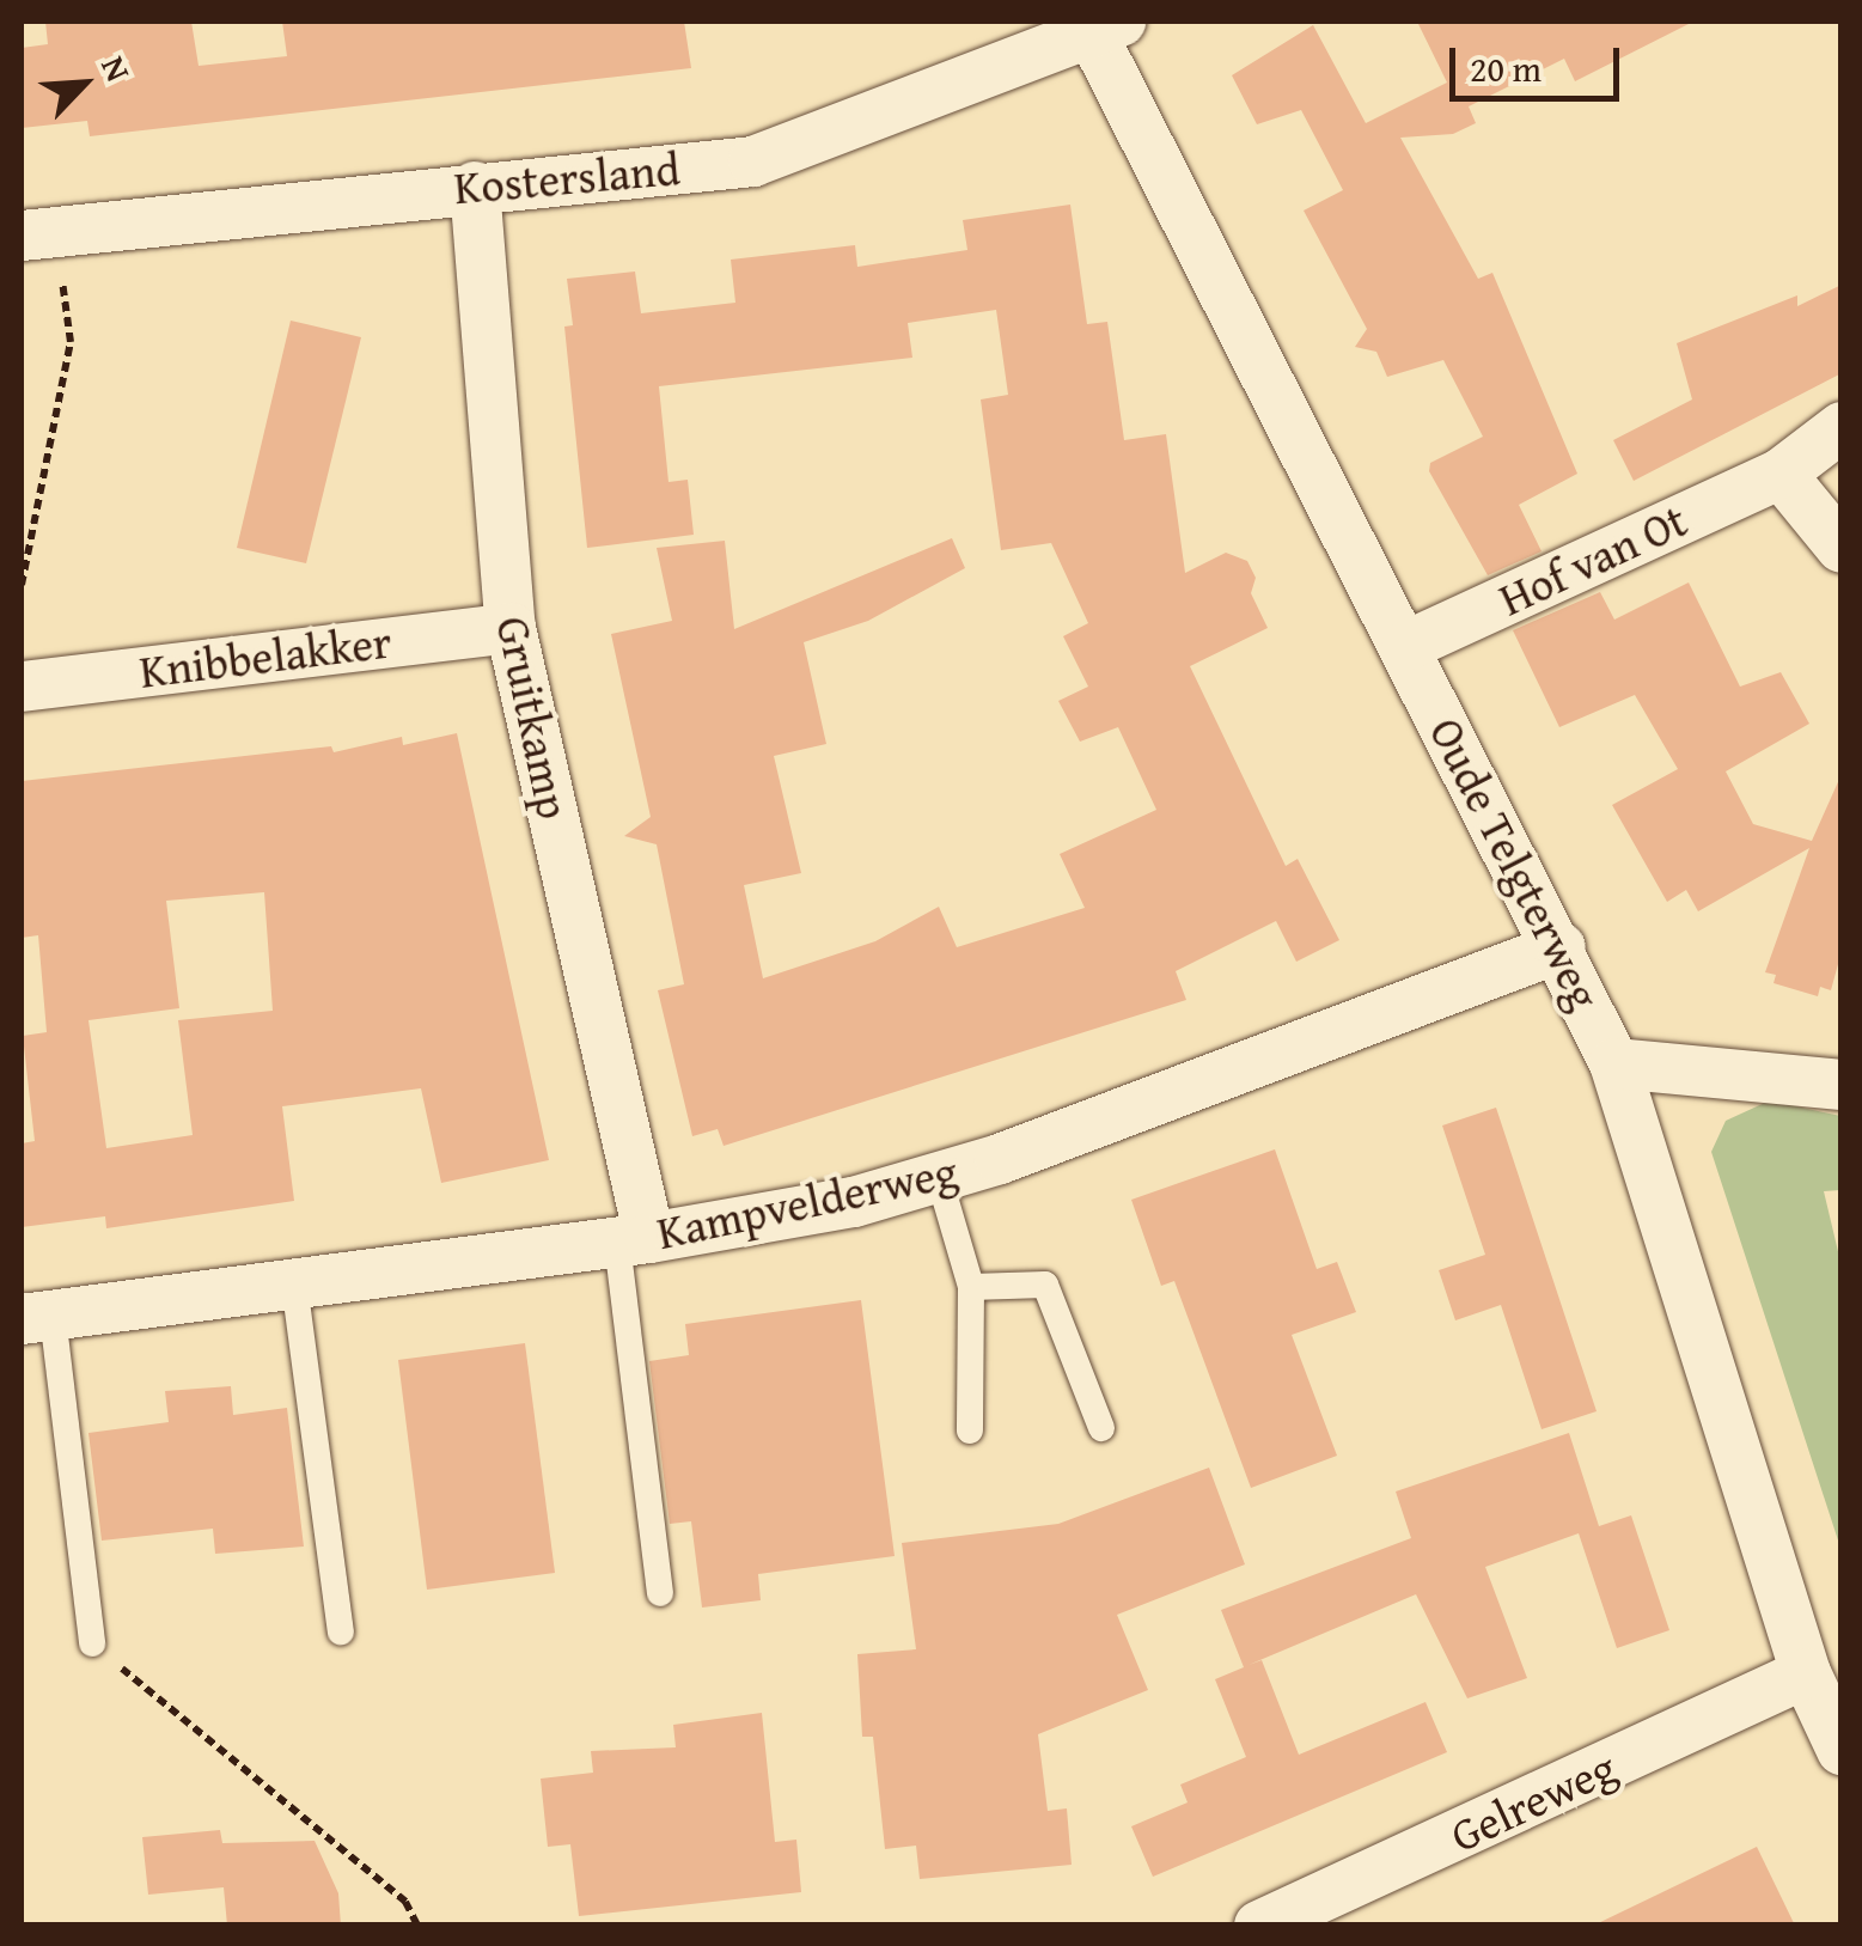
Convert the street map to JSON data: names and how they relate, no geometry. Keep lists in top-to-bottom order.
{
  "streets": {
    "street": [
      "Kostersland",
      "Hof van Ot",
      "Knibbelakker",
      "Gruitkamp",
      "Oude Telgterweg",
      "Kampvelderweg",
      "Gelreweg"
    ]
  },
  "crossings": [
    ["Kostersland", "Gruitkamp"],
    ["Kostersland", "Oude Telgterweg"],
    ["Hof van Ot", "Oude Telgterweg"],
    ["Knibbelakker", "Gruitkamp"],
    ["Gruitkamp", "Kampvelderweg"],
    ["Oude Telgterweg", "Kampvelderweg"],
    ["Oude Telgterweg", "Gelreweg"]
  ],
  "scale_bar": "20 m",
  "north": "top right"
}
